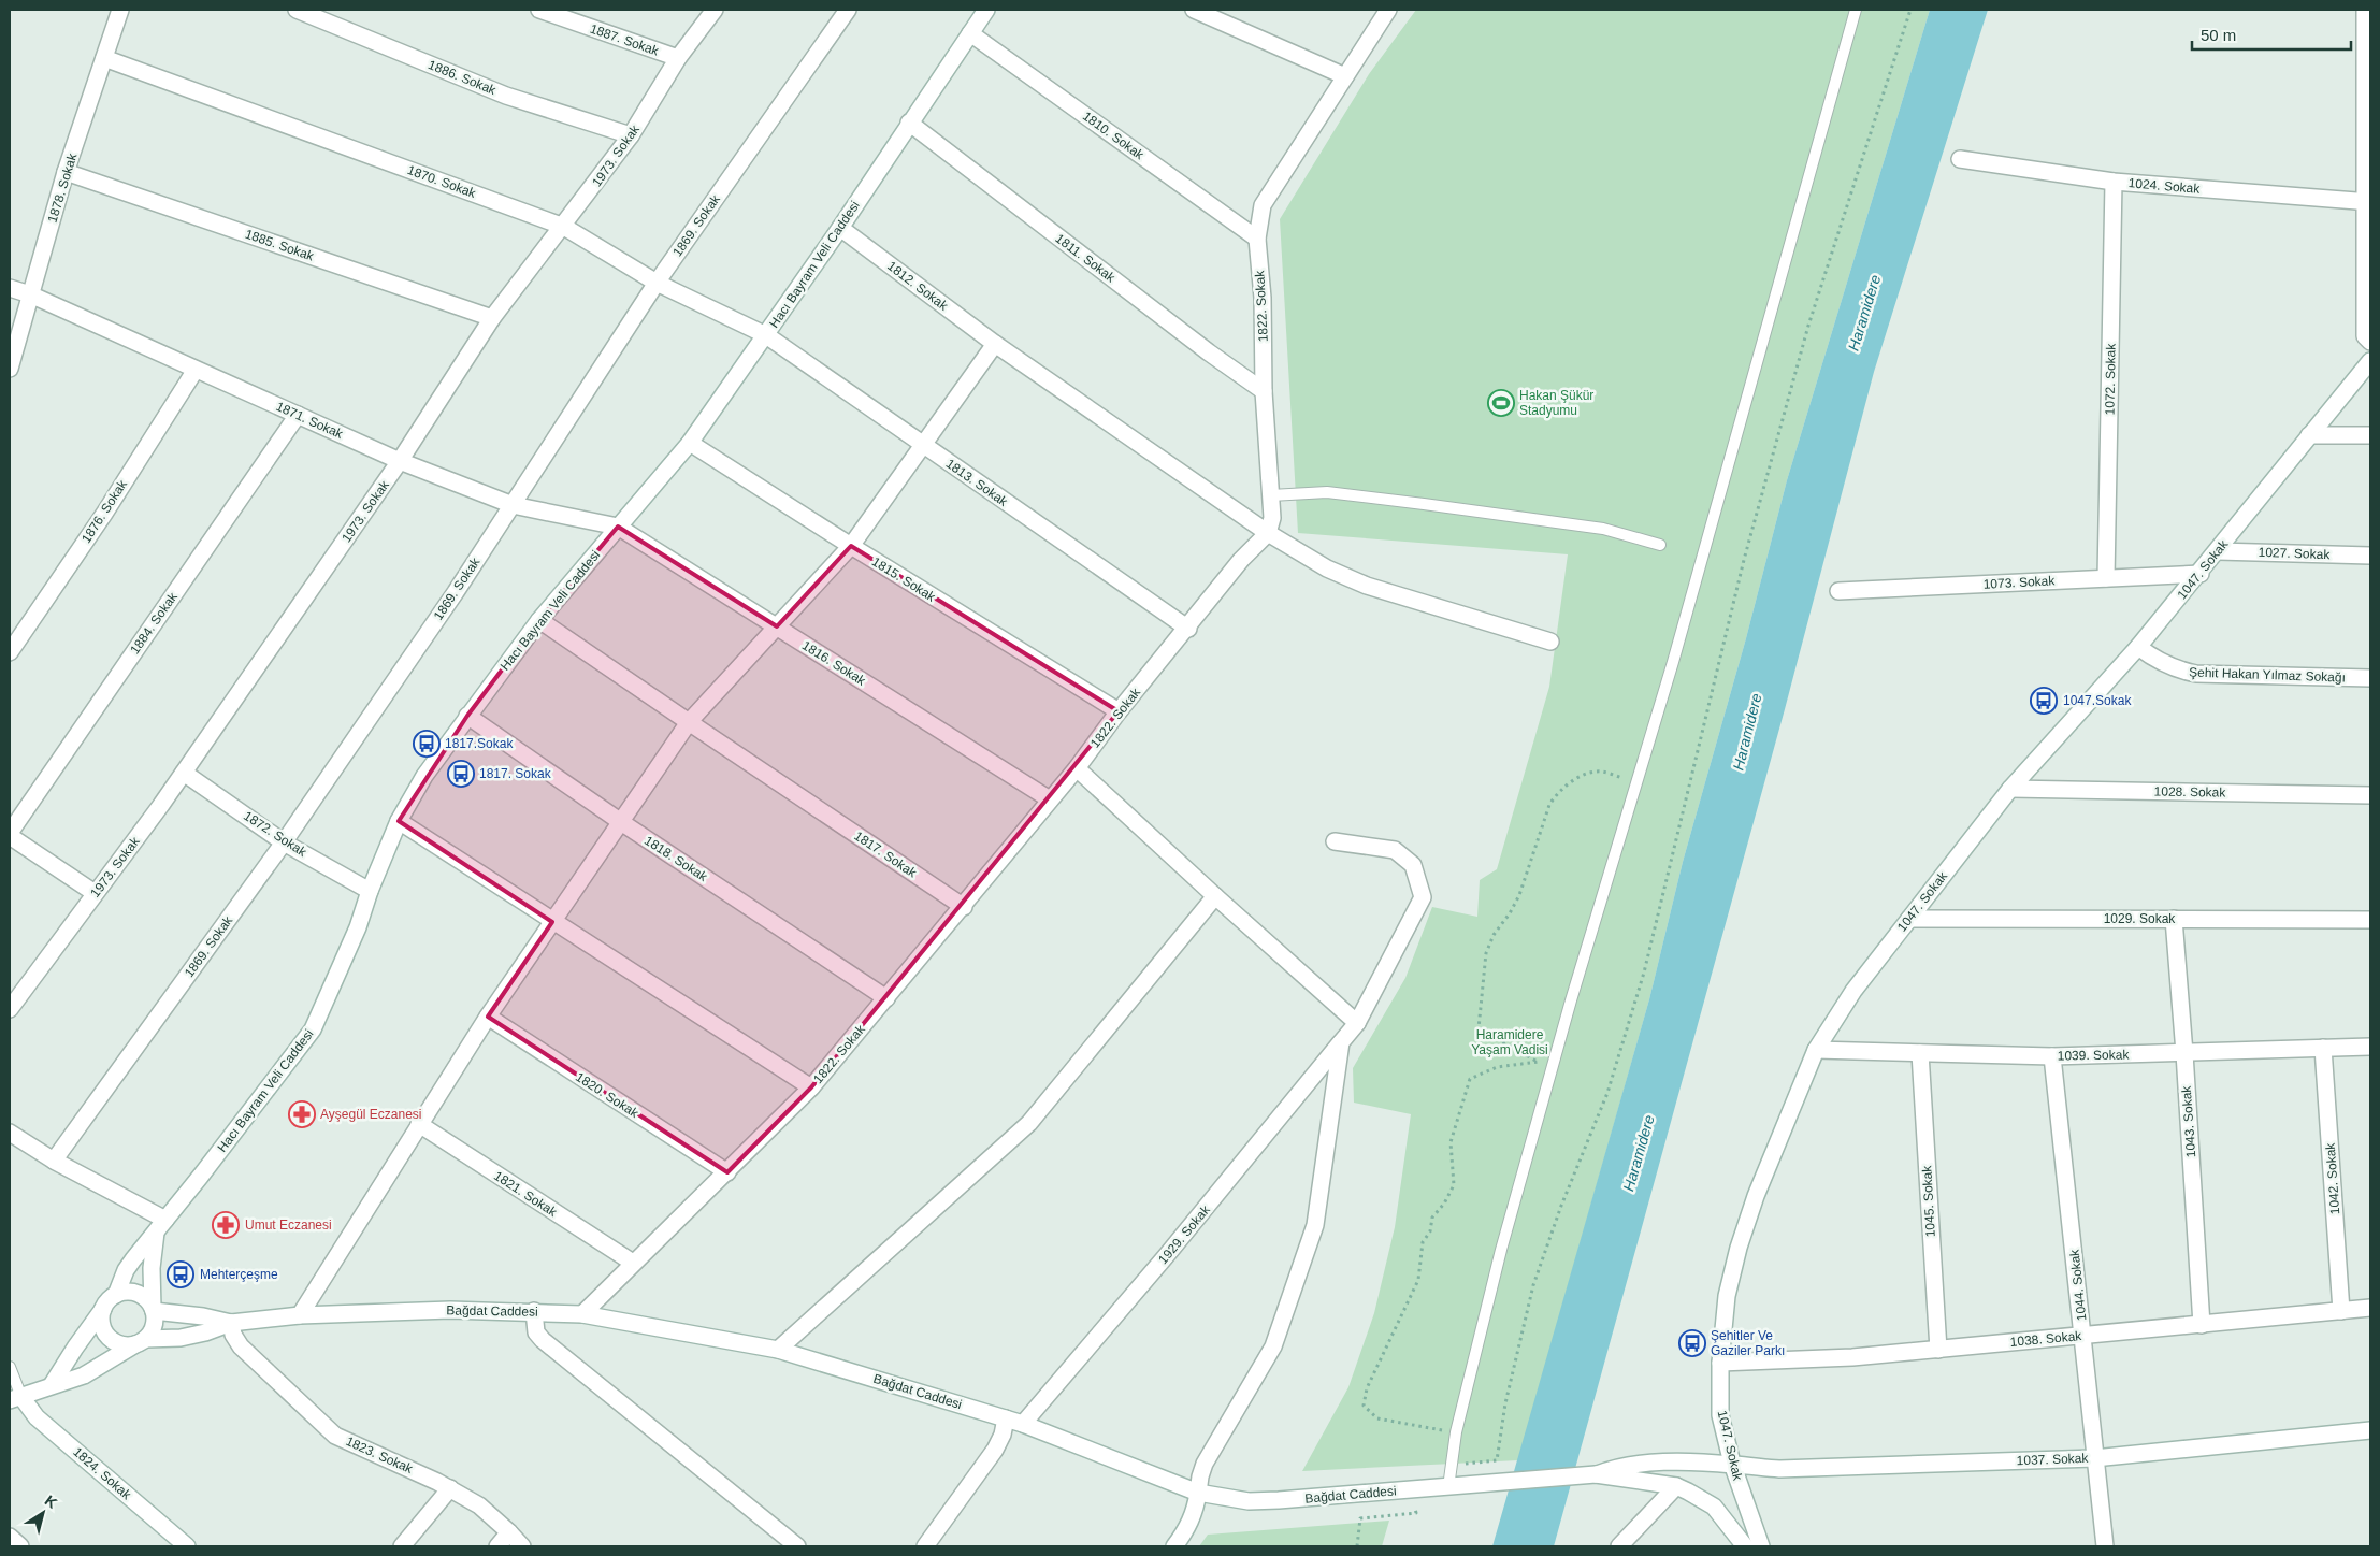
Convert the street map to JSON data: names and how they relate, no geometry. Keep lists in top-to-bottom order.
{
  "streets": {
    "street": [
      "1887. Sokak",
      "1886. Sokak",
      "1810. Sokak",
      "1973. Sokak",
      "1870. Sokak",
      "1024. Sokak",
      "1878. Sokak",
      "1869. Sokak",
      "1885. Sokak",
      "1811. Sokak",
      "Hacı Bayram Veli Caddesi",
      "1812. Sokak",
      "1822. Sokak",
      "1072. Sokak",
      "1871. Sokak",
      "1813. Sokak",
      "1876. Sokak",
      "1027. Sokak",
      "1047. Sokak",
      "1815. Sokak",
      "1073. Sokak",
      "1884. Sokak",
      "1816. Sokak",
      "Şehit Hakan Yılmaz Sokağı",
      "1028. Sokak",
      "1872. Sokak",
      "1817. Sokak",
      "1818. Sokak",
      "1029. Sokak",
      "1039. Sokak",
      "1820. Sokak",
      "1043. Sokak",
      "1042. Sokak",
      "1821. Sokak",
      "1045. Sokak",
      "1929. Sokak",
      "1044. Sokak",
      "Bağdat Caddesi",
      "1038. Sokak",
      "1823. Sokak",
      "1037. Sokak",
      "1824. Sokak"
    ]
  },
  "crossings": [
    ["1887. Sokak", "1973. Sokak"],
    ["1886. Sokak", "1973. Sokak"],
    ["1810. Sokak", "Hacı Bayram Veli Caddesi"],
    ["1810. Sokak", "1822. Sokak"],
    ["1973. Sokak", "1870. Sokak"],
    ["1973. Sokak", "1885. Sokak"],
    ["1973. Sokak", "1871. Sokak"],
    ["1973. Sokak", "1872. Sokak"],
    ["1870. Sokak", "1878. Sokak"],
    ["1870. Sokak", "1869. Sokak"],
    ["1870. Sokak", "Hacı Bayram Veli Caddesi"],
    ["1870. Sokak", "1813. Sokak"],
    ["1024. Sokak", "1072. Sokak"],
    ["1878. Sokak", "1885. Sokak"],
    ["1878. Sokak", "1871. Sokak"],
    ["1869. Sokak", "1871. Sokak"],
    ["1869. Sokak", "1872. Sokak"],
    ["1811. Sokak", "Hacı Bayram Veli Caddesi"],
    ["1811. Sokak", "1822. Sokak"],
    ["Hacı Bayram Veli Caddesi", "1812. Sokak"],
    ["Hacı Bayram Veli Caddesi", "1871. Sokak"],
    ["Hacı Bayram Veli Caddesi", "1813. Sokak"],
    ["Hacı Bayram Veli Caddesi", "1815. Sokak"],
    ["Hacı Bayram Veli Caddesi", "1816. Sokak"],
    ["Hacı Bayram Veli Caddesi", "1872. Sokak"],
    ["Hacı Bayram Veli Caddesi", "1817. Sokak"],
    ["Hacı Bayram Veli Caddesi", "1818. Sokak"],
    ["Hacı Bayram Veli Caddesi", "Bağdat Caddesi"],
    ["1812. Sokak", "1822. Sokak"],
    ["1822. Sokak", "1813. Sokak"],
    ["1822. Sokak", "1815. Sokak"],
    ["1822. Sokak", "1816. Sokak"],
    ["1822. Sokak", "1817. Sokak"],
    ["1822. Sokak", "1818. Sokak"],
    ["1822. Sokak", "1820. Sokak"],
    ["1822. Sokak", "1821. Sokak"],
    ["1822. Sokak", "Bağdat Caddesi"],
    ["1072. Sokak", "1073. Sokak"],
    ["1871. Sokak", "1876. Sokak"],
    ["1871. Sokak", "1884. Sokak"],
    ["1871. Sokak", "1816. Sokak"],
    ["1027. Sokak", "1047. Sokak"],
    ["1047. Sokak", "1073. Sokak"],
    ["1047. Sokak", "Şehit Hakan Yılmaz Sokağı"],
    ["1047. Sokak", "1028. Sokak"],
    ["1047. Sokak", "1029. Sokak"],
    ["1047. Sokak", "1039. Sokak"],
    ["1047. Sokak", "1038. Sokak"],
    ["1047. Sokak", "1037. Sokak"],
    ["1029. Sokak", "1043. Sokak"],
    ["1039. Sokak", "1043. Sokak"],
    ["1039. Sokak", "1042. Sokak"],
    ["1039. Sokak", "1045. Sokak"],
    ["1039. Sokak", "1044. Sokak"],
    ["1043. Sokak", "1038. Sokak"],
    ["1042. Sokak", "1038. Sokak"],
    ["1045. Sokak", "1038. Sokak"],
    ["1929. Sokak", "Bağdat Caddesi"],
    ["1044. Sokak", "1038. Sokak"],
    ["1044. Sokak", "1037. Sokak"],
    ["Bağdat Caddesi", "1823. Sokak"],
    ["Bağdat Caddesi", "1037. Sokak"]
  ],
  "water": ["Haramidere"],
  "parks": ["Haramidere Yaşam Vadisi"],
  "places": {
    "sports": ["Hakan Şükür Stadyumu"],
    "bus stop": [
      "1047.Sokak",
      "1817.Sokak",
      "1817. Sokak",
      "Mehterçeşme",
      "Şehitler Ve Gaziler Parkı"
    ],
    "pharmacy": ["Ayşegül Eczanesi", "Umut Eczanesi"]
  },
  "scale_bar": "50 m",
  "north": "top right"
}
